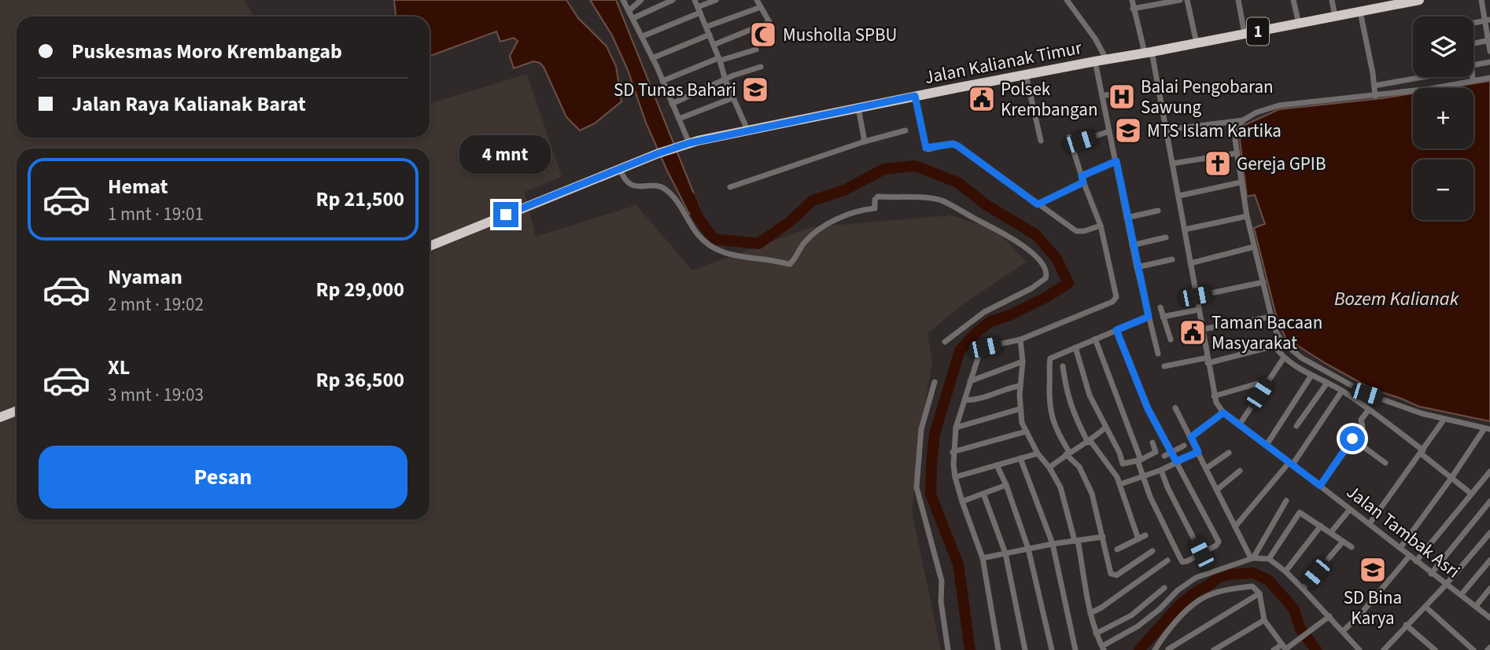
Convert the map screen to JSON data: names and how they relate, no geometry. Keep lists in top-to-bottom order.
{
  "streets": {
    "highway": ["1", "Jalan Kalianak Timur"],
    "street": ["Jalan Tambak Asri"]
  },
  "crossings": [
    ["1", "Jalan Kalianak Timur"],
    ["1", "Jalan Tambak Asri"]
  ],
  "water": ["Bozem Kalianak"],
  "places": {
    "mosque": ["Musholla SPBU"],
    "school or university": ["SD Tunas Bahari", "MTS Islam Kartika", "SD Bina Karya"],
    "hospital": ["Balai Pengobaran Sawung"],
    "public building": ["Polsek Krembangan", "Taman Bacaan Masyarakat"],
    "church": ["Gereja GPIB"]
  },
  "page": {
    "map_buttons": ["+", "−"],
    "banner": ["Puskesmas Moro Krembangab", "Jalan Raya Kalianak Barat"],
    "bubble": "4 mnt",
    "list": [
      {
        "name": "Hemat",
        "note": "1 mnt · 19:01",
        "value": "Rp 21,500"
      },
      {
        "name": "Nyaman",
        "note": "2 mnt · 19:02",
        "value": "Rp 29,000"
      },
      {
        "name": "XL",
        "note": "3 mnt · 19:03",
        "value": "Rp 36,500"
      }
    ],
    "buttons": "Pesan"
  }
}
